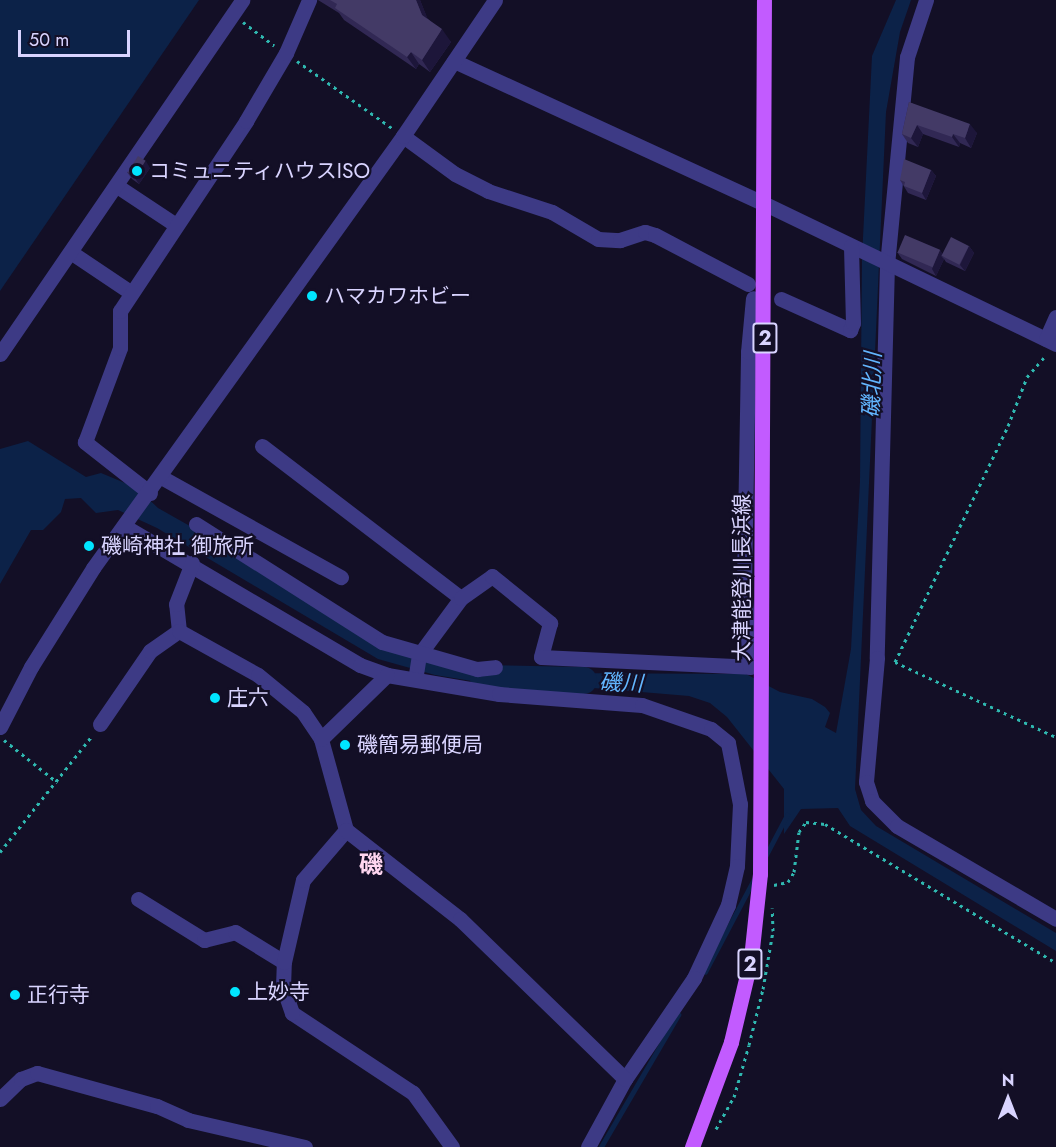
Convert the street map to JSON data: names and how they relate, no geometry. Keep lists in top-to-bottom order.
{
  "streets": {
    "main road": ["2", "大津能登川長浜線"]
  },
  "districts": ["磯"],
  "water": ["磯北川", "磯川"],
  "places": [
    "コミュニティハウスISO",
    "ハマカワホビー",
    "磯崎神社 御旅所",
    "庄六",
    "磯簡易郵便局",
    "上妙寺",
    "正行寺"
  ],
  "scale_bar": "50 m",
  "north": "top"
}
